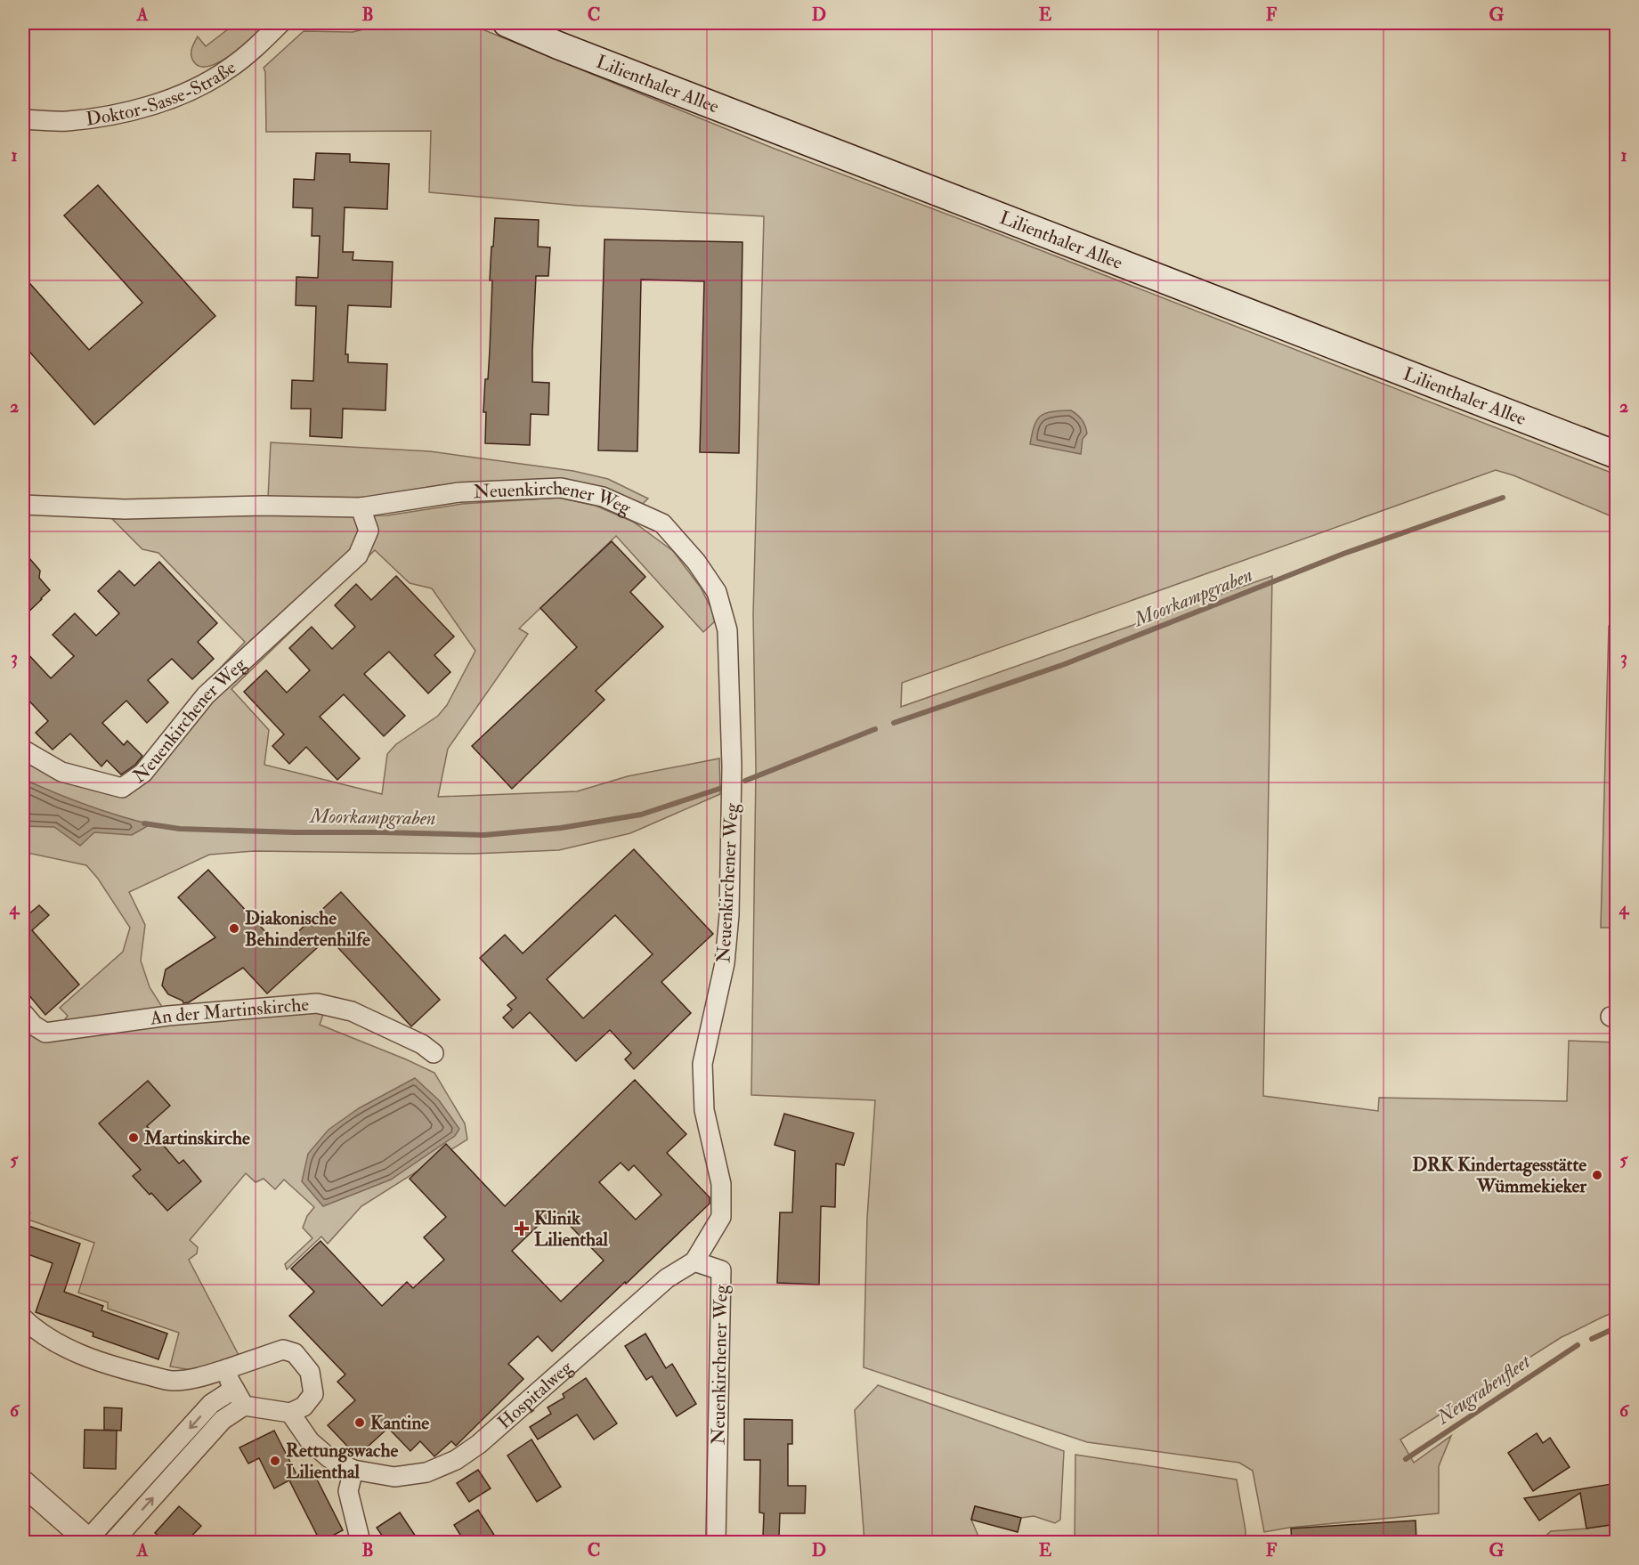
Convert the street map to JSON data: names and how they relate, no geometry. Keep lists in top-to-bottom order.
{
  "streets": {
    "main road": ["Lilienthaler Allee"],
    "street": [
      "Doktor-Sasse-Straße",
      "Neuenkirchener Weg",
      "An der Martinskirche",
      "Hospitalweg"
    ]
  },
  "crossings": [
    ["Neuenkirchener Weg", "Hospitalweg"]
  ],
  "water": ["Moorkampgraben", "Neugrabenfleet"],
  "places": {
    "other": [
      "Diakonische Behindertenhilfe",
      "Martinskirche",
      "DRK Kindertagesstätte Wümmekieker",
      "Kantine",
      "Rettungswache Lilienthal"
    ],
    "health": ["Klinik Lilienthal"]
  },
  "grid": {
    "columns": [
      "A",
      "B",
      "C",
      "D",
      "E",
      "F",
      "G"
    ],
    "rows": [
      "1",
      "2",
      "3",
      "4",
      "5",
      "6"
    ]
  }
}
